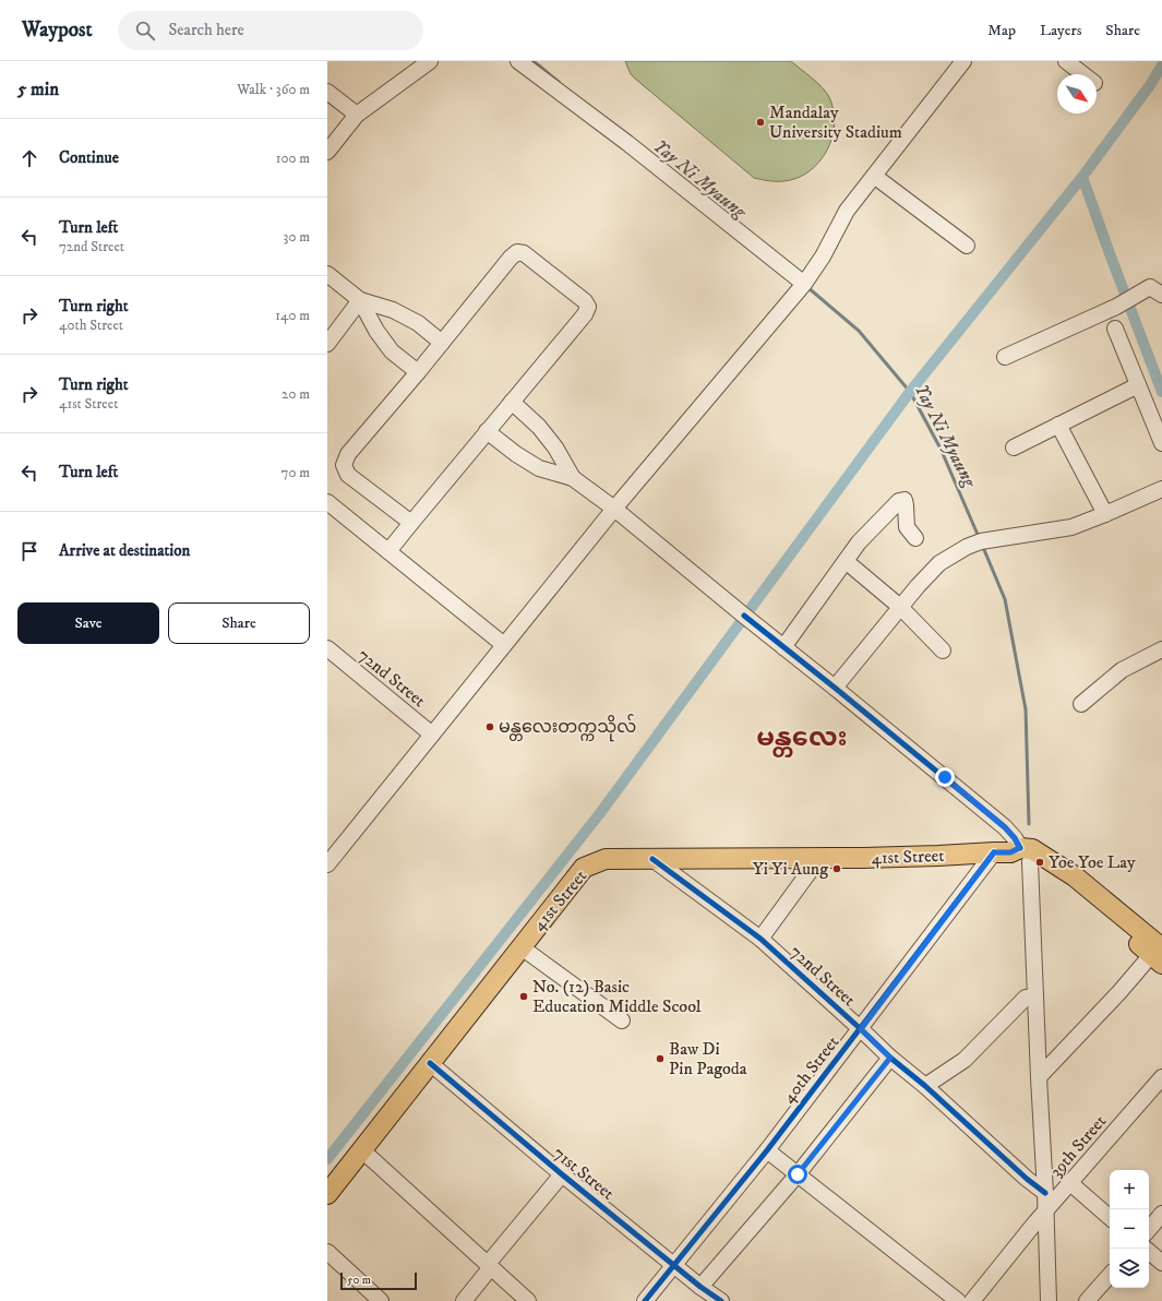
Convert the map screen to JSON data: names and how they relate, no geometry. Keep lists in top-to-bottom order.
{
  "streets": {
    "main road": ["41st Street"],
    "street": [
      "72nd Street",
      "40th Street",
      "39th Street",
      "71st Street"
    ]
  },
  "crossings": [
    ["72nd Street", "41st Street"],
    ["72nd Street", "40th Street"],
    ["41st Street", "40th Street"],
    ["41st Street", "71st Street"],
    ["40th Street", "71st Street"]
  ],
  "districts": ["မန္တလေး"],
  "water": ["Yay Ni Myaung"],
  "places": [
    "Mandalay University Stadium",
    "မန္တလေးတက္ကသိုလ်",
    "Yoe Yoe Lay",
    "Yi Yi Aung",
    "No. (12) Basic Education Middle Scool",
    "Baw Di Pin Pagoda"
  ],
  "scale_bar": "50 m",
  "north": "bottom right",
  "page": {
    "header": "Waypost",
    "search": "Search here",
    "nav": ["Map", "Layers", "Share"],
    "heading": ["5 min", "Walk · 360 m"],
    "list": [
      ["Continue", "100 m"],
      ["Turn left", "72nd Street", "30 m"],
      ["Turn right", "40th Street", "140 m"],
      ["Turn right", "41st Street", "20 m"],
      ["Turn left", "70 m"],
      "Arrive at destination"
    ],
    "buttons": ["Save", "Share"],
    "map_buttons": ["+", "−"],
    "scale": "50 m"
  }
}
